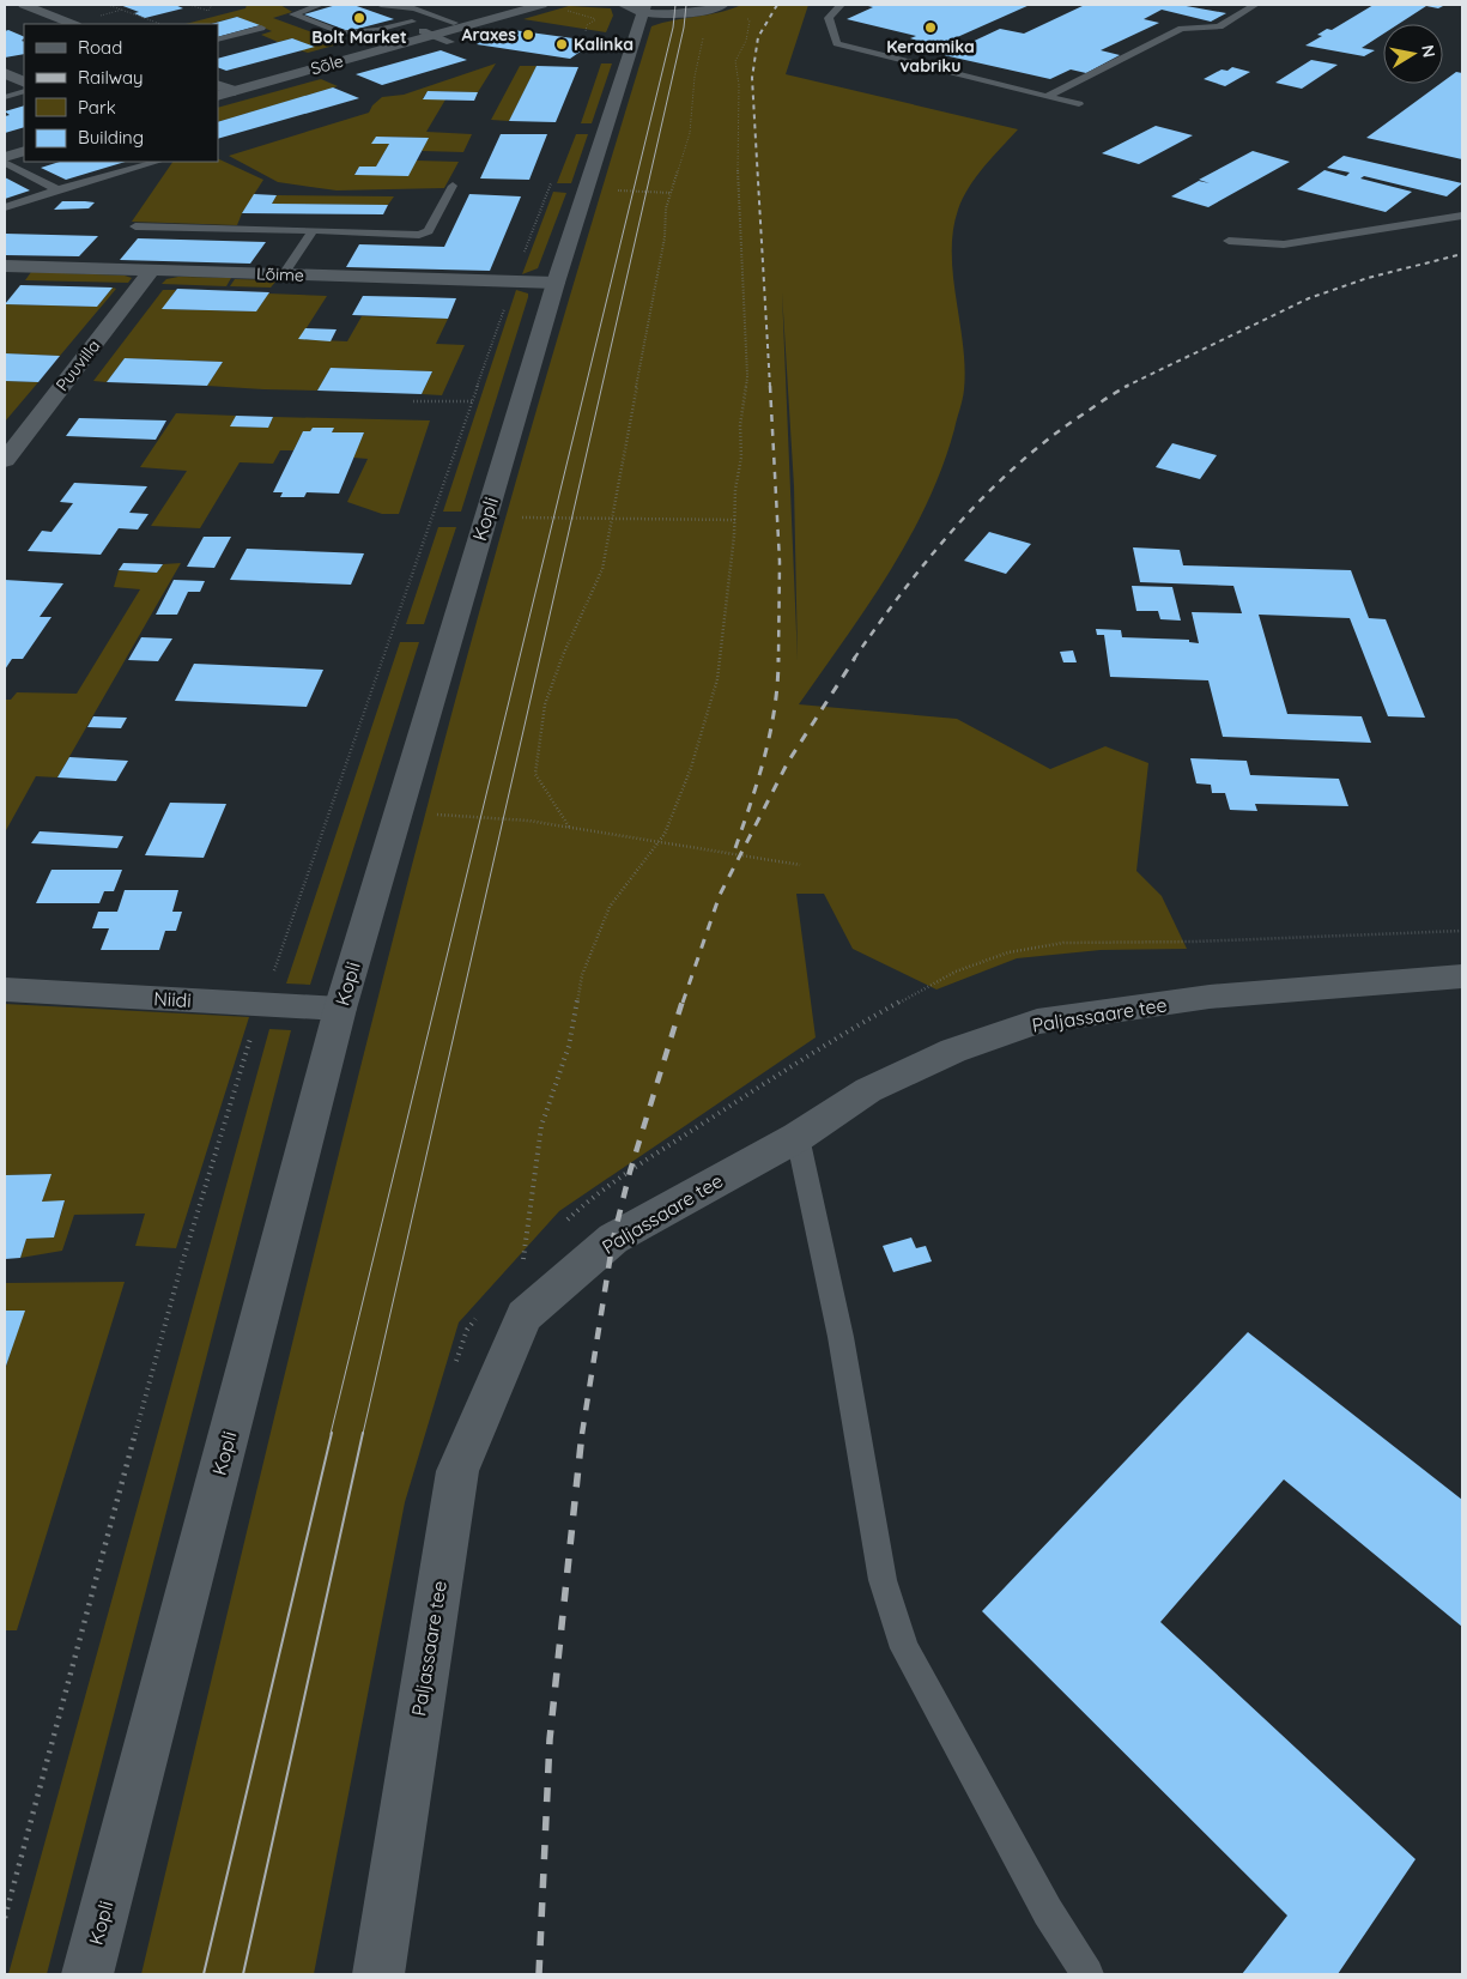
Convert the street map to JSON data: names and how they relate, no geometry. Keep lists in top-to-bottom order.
{
  "streets": {
    "street": [
      "Sõle",
      "Lõime",
      "Puuvilla",
      "Kopli",
      "Niidi",
      "Paljassaare tee"
    ]
  },
  "crossings": [
    ["Lõime", "Puuvilla"],
    ["Lõime", "Kopli"],
    ["Kopli", "Niidi"]
  ],
  "places": [
    "Bolt Market",
    "Keraamika vabriku",
    "Araxes",
    "Kalinka"
  ],
  "legend": [
    "Road",
    "Railway",
    "Park",
    "Building"
  ],
  "north": "right"
}
